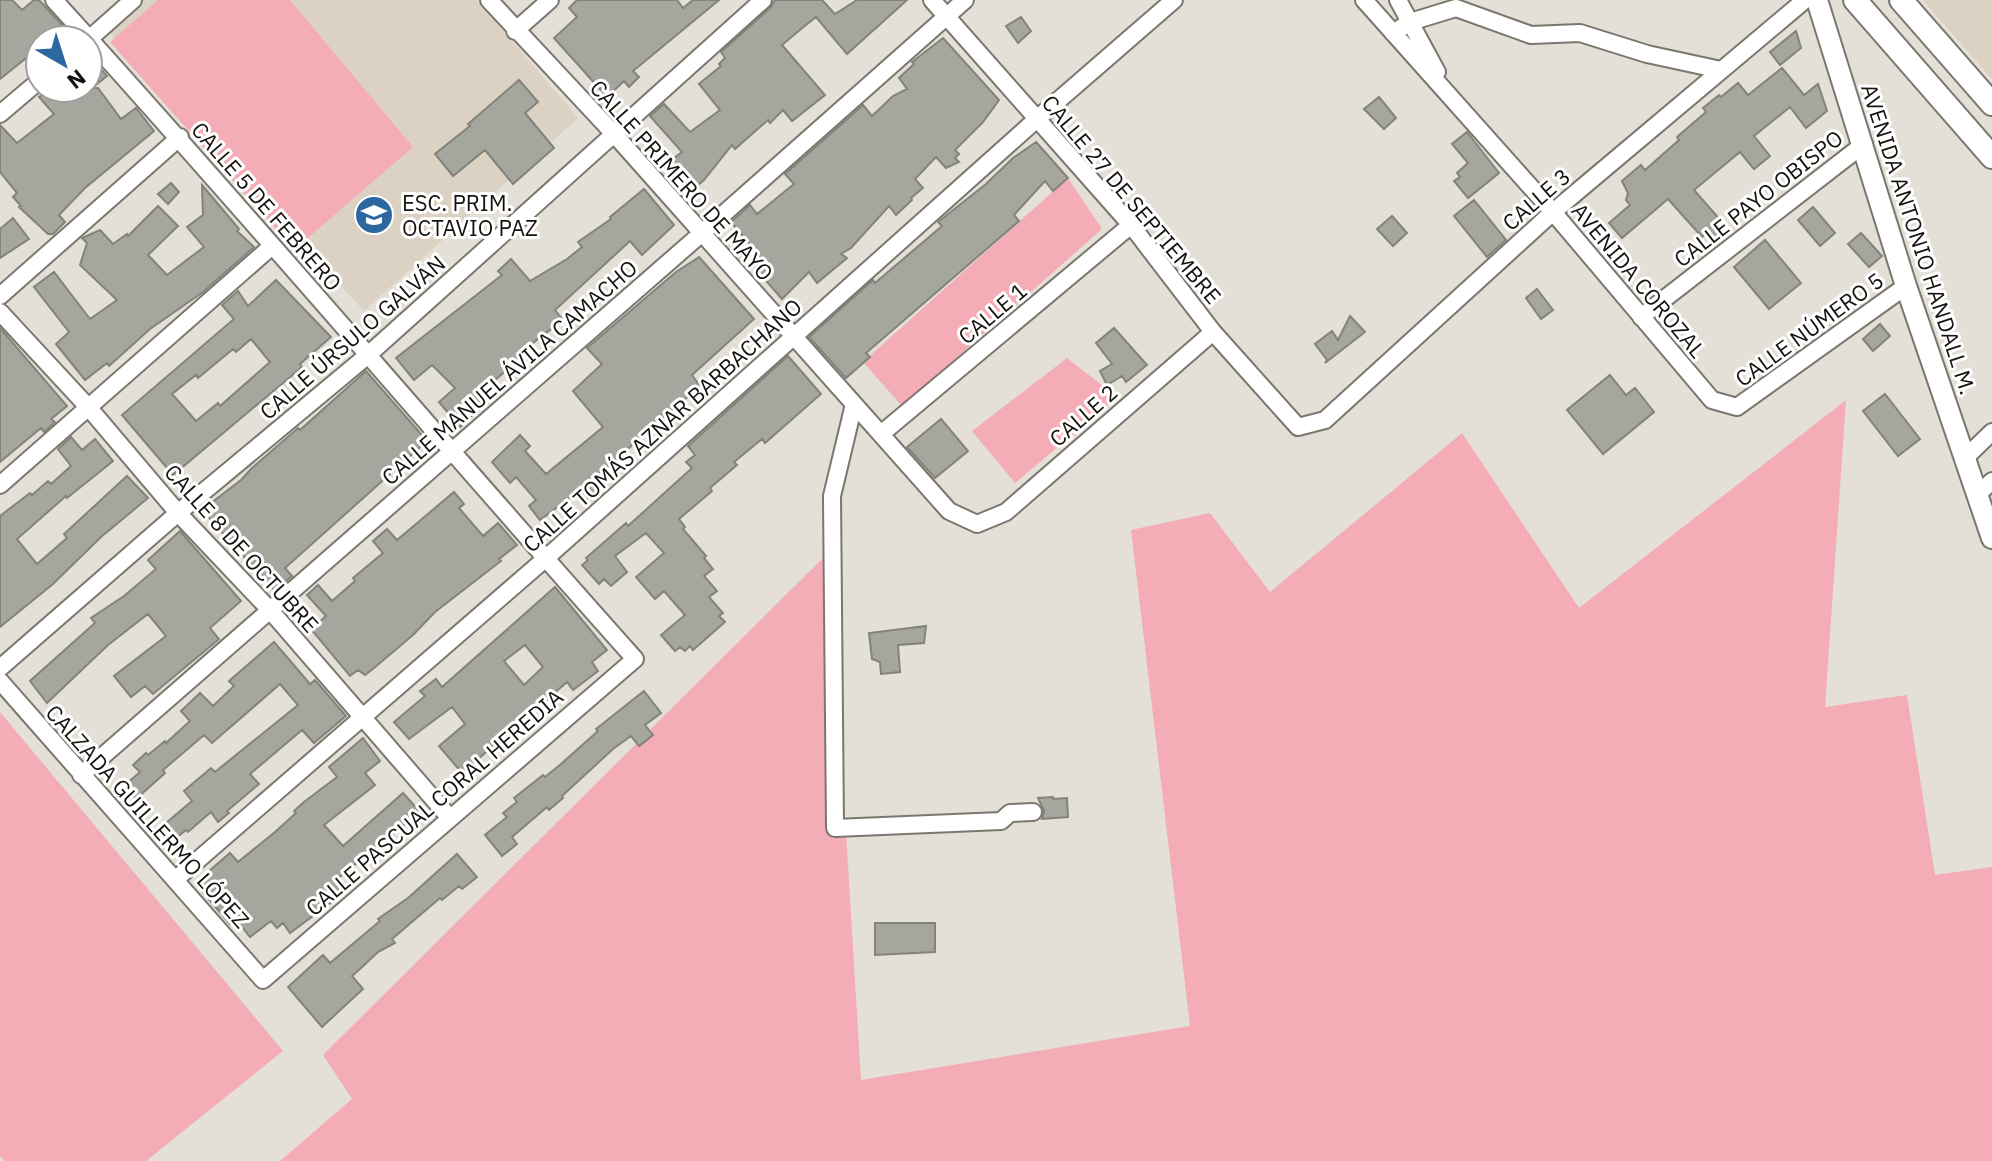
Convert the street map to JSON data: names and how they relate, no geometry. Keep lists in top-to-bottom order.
{
  "streets": {
    "street": [
      "CALLE PRIMERO DE MAYO",
      "CALLE PAYO OBISPO",
      "CALLE 27 DE SEPTIEMBRE",
      "CALLE 3",
      "CALLE 5 DE FEBRERO",
      "AVENIDA ANTONIO HANDALL M.",
      "AVENIDA COROZAL",
      "CALLE 1",
      "CALLE NÚMERO 5",
      "CALLE ÚRSULO GALVÁN",
      "CALLE MANUEL ÁVILA CAMACHO",
      "CALLE 2",
      "CALLE TOMÁS AZNAR BARBACHANO",
      "CALLE 8 DE OCTUBRE",
      "CALLE PASCUAL CORAL HEREDIA",
      "CALZADA GUILLERMO LÓPEZ"
    ]
  },
  "crossings": [
    ["CALLE PRIMERO DE MAYO", "CALLE 1"],
    ["CALLE PRIMERO DE MAYO", "CALLE ÚRSULO GALVÁN"],
    ["CALLE PRIMERO DE MAYO", "CALLE MANUEL ÁVILA CAMACHO"],
    ["CALLE PRIMERO DE MAYO", "CALLE 2"],
    ["CALLE PRIMERO DE MAYO", "CALLE TOMÁS AZNAR BARBACHANO"],
    ["CALLE PAYO OBISPO", "AVENIDA ANTONIO HANDALL M."],
    ["CALLE PAYO OBISPO", "AVENIDA COROZAL"],
    ["CALLE 27 DE SEPTIEMBRE", "CALLE 3"],
    ["CALLE 27 DE SEPTIEMBRE", "CALLE 1"],
    ["CALLE 27 DE SEPTIEMBRE", "CALLE MANUEL ÁVILA CAMACHO"],
    ["CALLE 27 DE SEPTIEMBRE", "CALLE 2"],
    ["CALLE 27 DE SEPTIEMBRE", "CALLE TOMÁS AZNAR BARBACHANO"],
    ["CALLE 3", "AVENIDA COROZAL"],
    ["CALLE 5 DE FEBRERO", "CALLE ÚRSULO GALVÁN"],
    ["CALLE 5 DE FEBRERO", "CALLE MANUEL ÁVILA CAMACHO"],
    ["CALLE 5 DE FEBRERO", "CALLE TOMÁS AZNAR BARBACHANO"],
    ["CALLE 5 DE FEBRERO", "CALLE PASCUAL CORAL HEREDIA"],
    ["AVENIDA ANTONIO HANDALL M.", "CALLE NÚMERO 5"],
    ["AVENIDA COROZAL", "CALLE NÚMERO 5"],
    ["CALLE ÚRSULO GALVÁN", "CALLE 8 DE OCTUBRE"],
    ["CALLE MANUEL ÁVILA CAMACHO", "CALLE 8 DE OCTUBRE"],
    ["CALLE MANUEL ÁVILA CAMACHO", "CALZADA GUILLERMO LÓPEZ"],
    ["CALLE TOMÁS AZNAR BARBACHANO", "CALLE 8 DE OCTUBRE"],
    ["CALLE TOMÁS AZNAR BARBACHANO", "CALZADA GUILLERMO LÓPEZ"],
    ["CALLE 8 DE OCTUBRE", "CALLE PASCUAL CORAL HEREDIA"],
    ["CALLE PASCUAL CORAL HEREDIA", "CALZADA GUILLERMO LÓPEZ"]
  ],
  "places": {
    "school or university": ["ESC. PRIM. OCTAVIO PAZ"]
  },
  "north": "bottom right"
}
